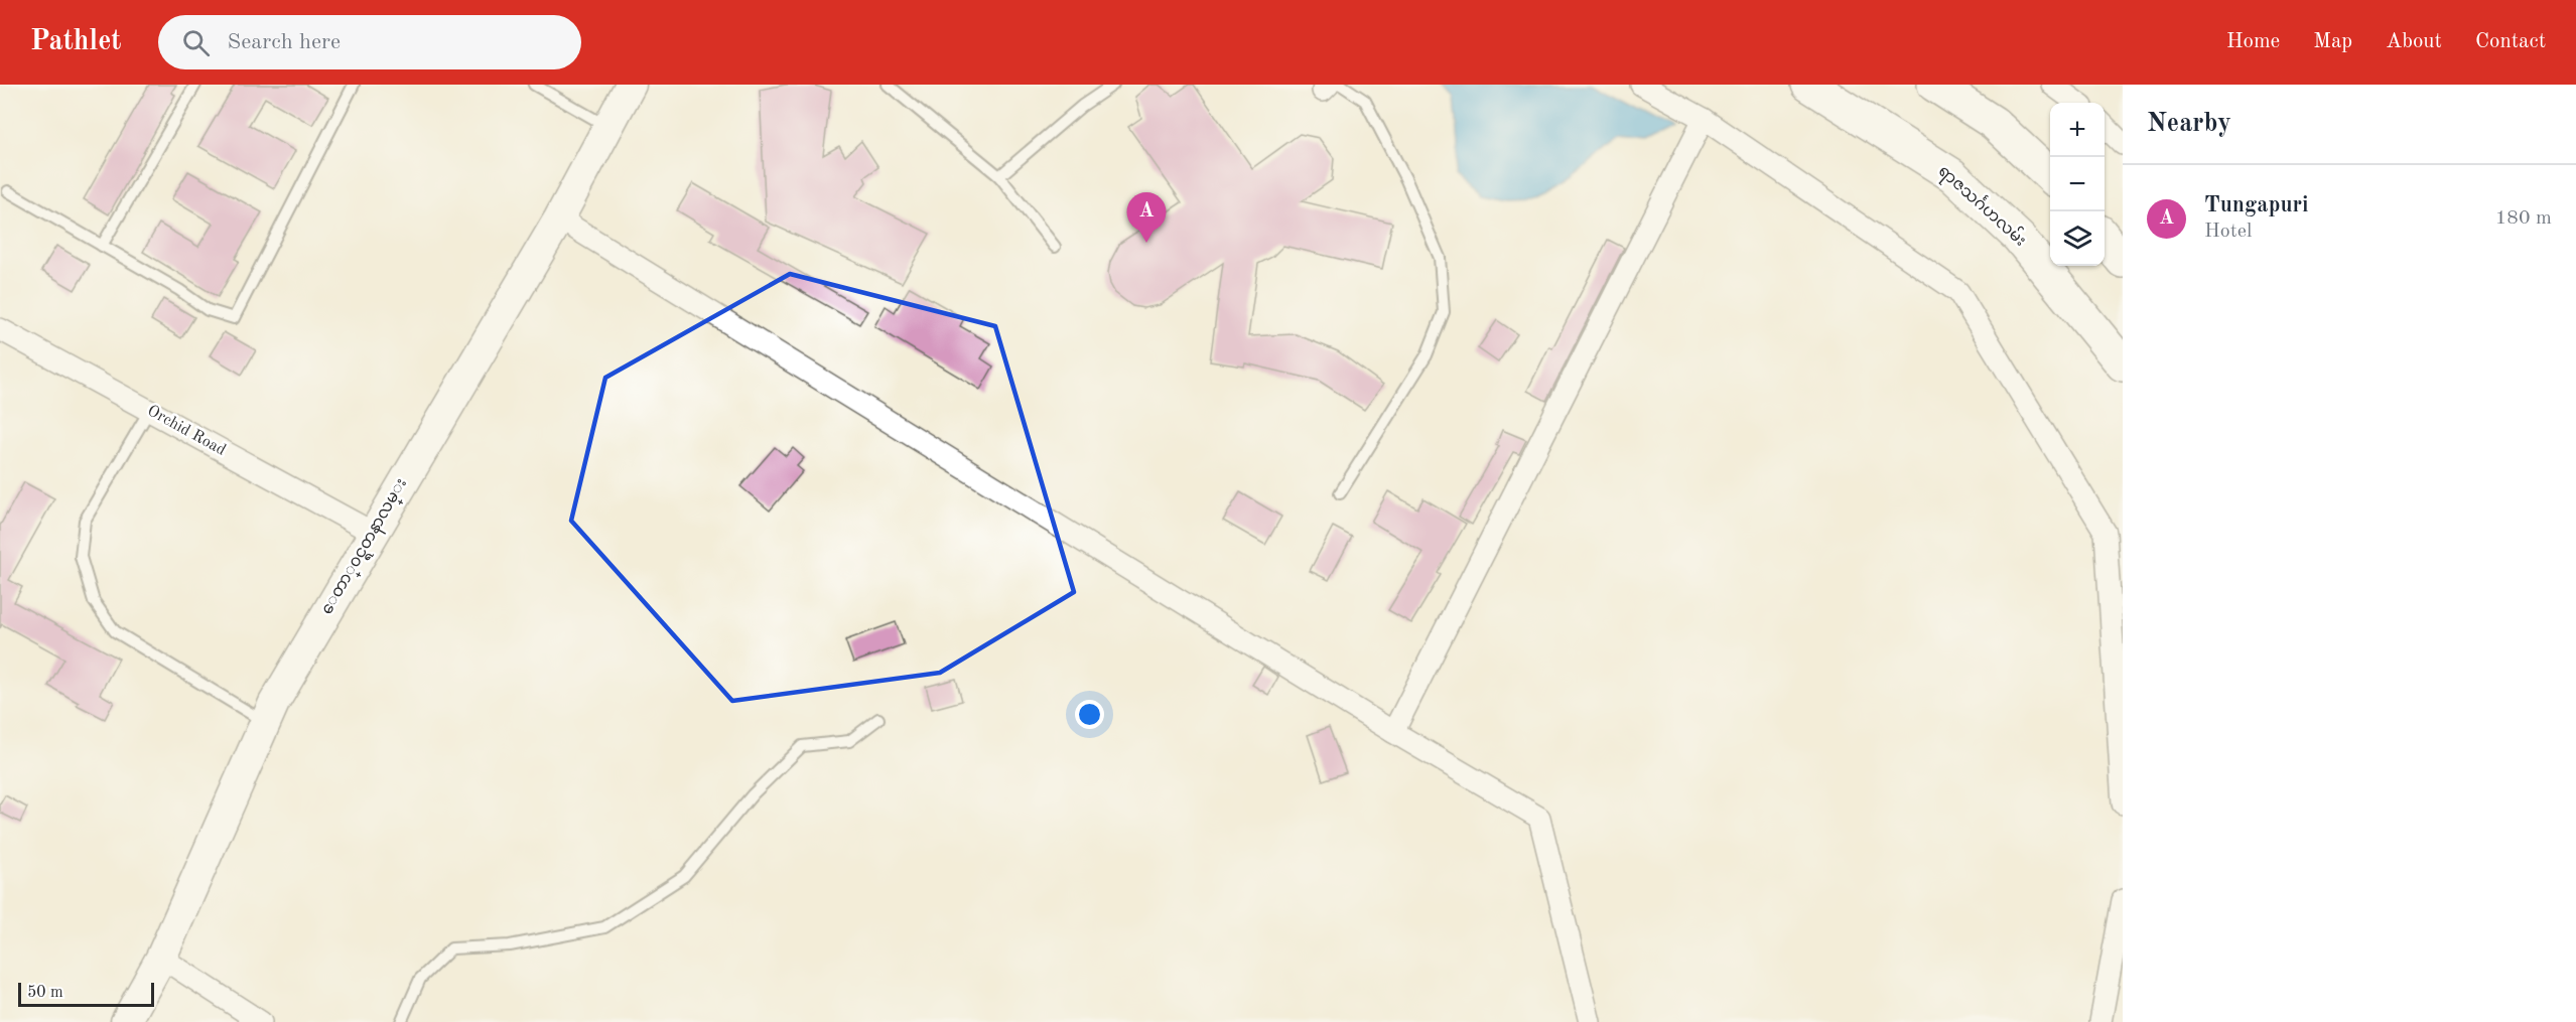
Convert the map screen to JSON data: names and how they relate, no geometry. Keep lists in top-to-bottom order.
{
  "streets": {
    "main road": ["ရာဇသင်္ဂဟလမ်း", "ေတာ္၀င္ရတနာလမ္း"],
    "street": ["Orchid Road"]
  },
  "crossings": [
    ["Orchid Road", "ေတာ္၀င္ရတနာလမ္း"]
  ],
  "scale_bar": "50 m",
  "page": {
    "header": "Pathlet",
    "search": "Search here",
    "nav": [
      "Home",
      "Map",
      "About",
      "Contact"
    ],
    "heading": "Nearby",
    "map_buttons": ["+", "−"],
    "list": [
      {
        "mark": "A",
        "name": "Tungapuri",
        "note": "Hotel",
        "value": "180 m"
      }
    ],
    "pins": "A",
    "scale": "50 m"
  }
}
